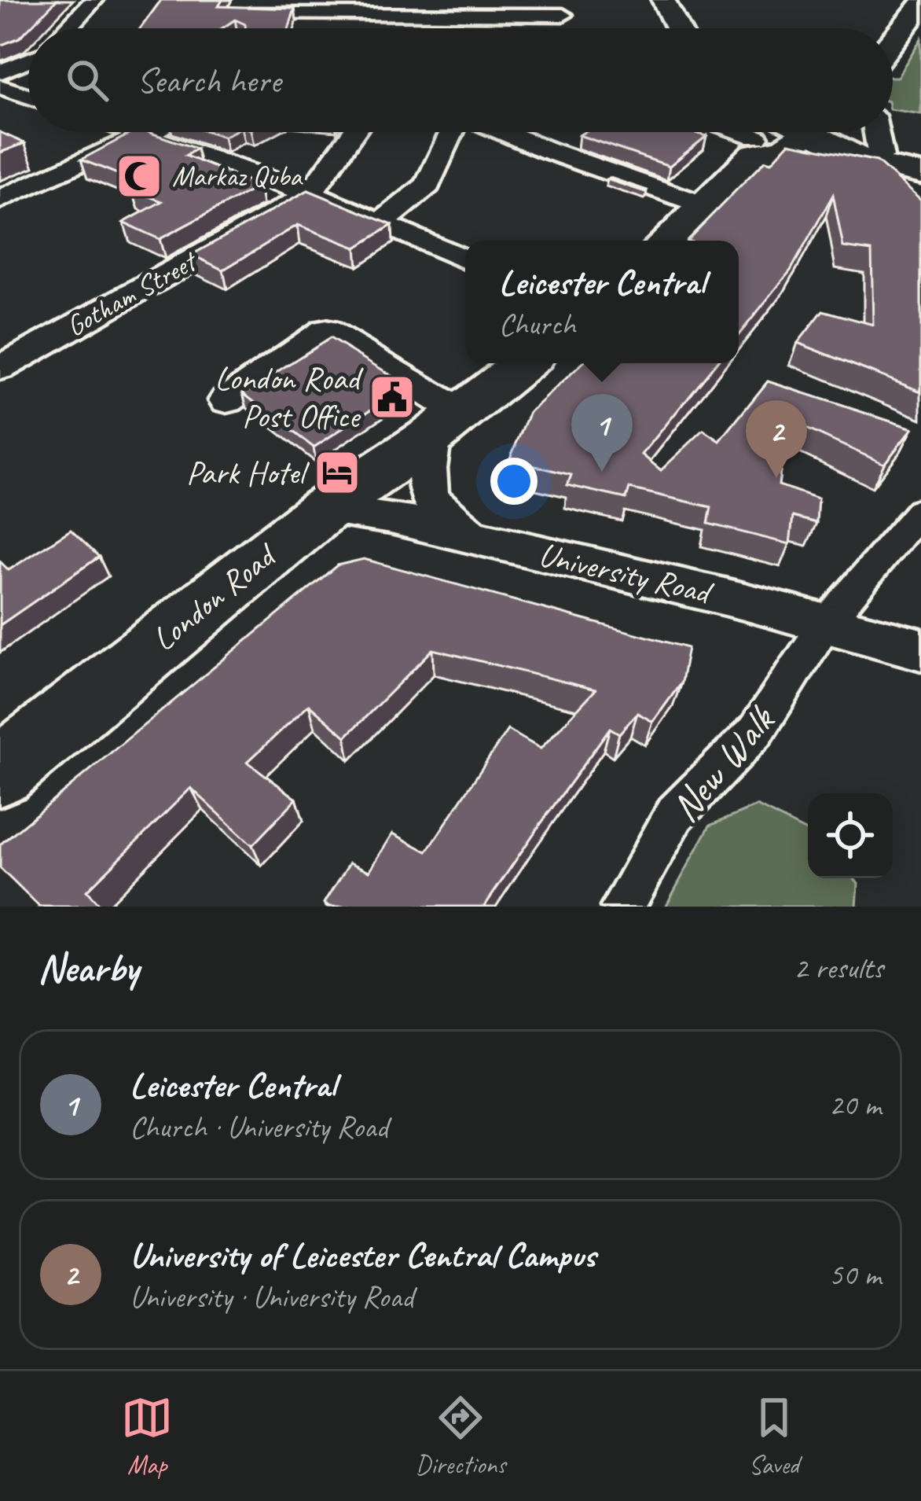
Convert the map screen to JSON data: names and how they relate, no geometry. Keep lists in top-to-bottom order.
{
  "streets": {
    "main road": ["London Road"],
    "street": ["Gotham Street", "University Road", "New Walk"]
  },
  "crossings": [
    ["University Road", "London Road"],
    ["University Road", "New Walk"]
  ],
  "places": {
    "mosque": ["Markaz Quba"],
    "public building": ["London Road Post Office"],
    "hotel": ["Park Hotel"]
  },
  "page": {
    "search": "Search here",
    "popup": ["Leicester Central", "Church"],
    "pins": ["1", "2"],
    "heading": ["Nearby", "2 results"],
    "list": [
      {
        "mark": "1",
        "name": "Leicester Central",
        "note": "Church · University Road",
        "value": "20 m"
      },
      {
        "mark": "2",
        "name": "University of Leicester Central Campus",
        "note": "University · University Road",
        "value": "50 m"
      }
    ],
    "nav": ["Map", "Directions", "Saved"]
  }
}
